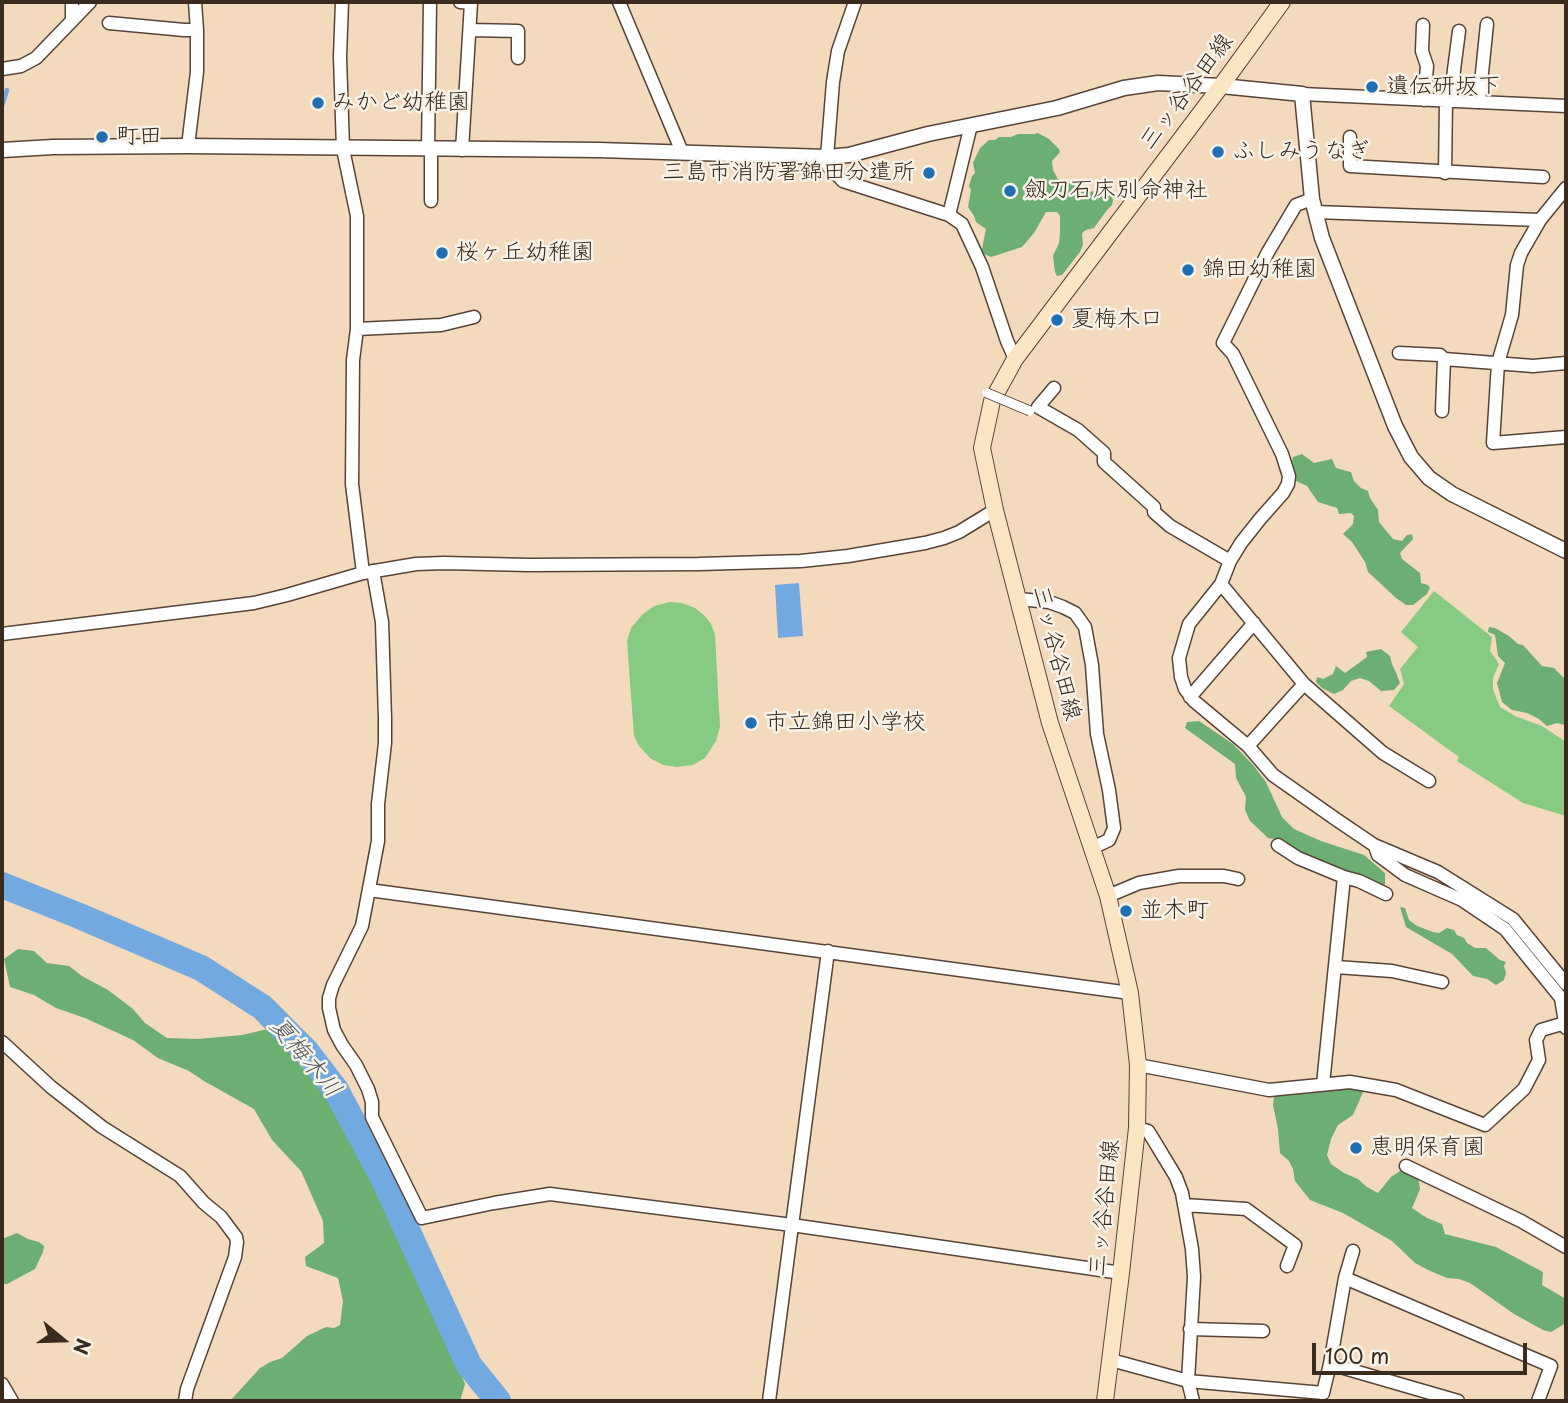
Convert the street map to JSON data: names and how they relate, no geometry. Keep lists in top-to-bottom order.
{
  "streets": {
    "main road": ["三ッ谷谷田線"]
  },
  "water": ["夏梅木川"],
  "places": [
    "遺伝研坂下",
    "みかど幼稚園",
    "町田",
    "ふしみうなぎ",
    "三島市消防署錦田分遣所",
    "劔刀石床別命神社",
    "桜ヶ丘幼稚園",
    "錦田幼稚園",
    "夏梅木口",
    "市立錦田小学校",
    "並木町",
    "恵明保育園"
  ],
  "scale_bar": "100 m",
  "north": "right"
}
